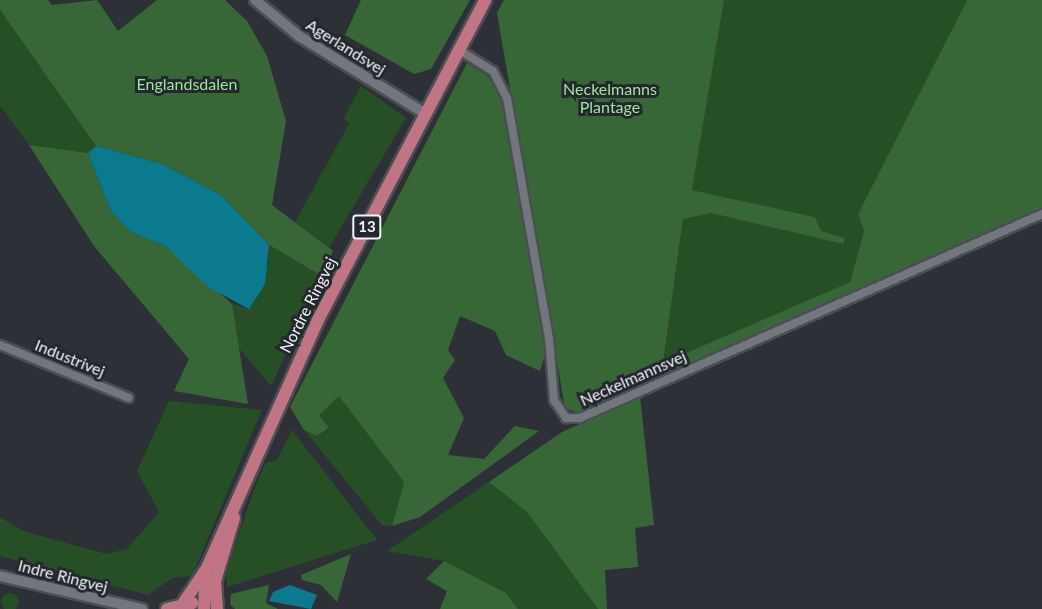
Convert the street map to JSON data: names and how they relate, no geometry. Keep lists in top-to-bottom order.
{
  "streets": {
    "main road": ["13", "Nordre Ringvej"],
    "street": [
      "Agerlandsvej",
      "Industrivej",
      "Neckelmannsvej",
      "Indre Ringvej"
    ]
  },
  "crossings": [
    ["Agerlandsvej", "Nordre Ringvej"],
    ["13", "Nordre Ringvej"],
    ["Nordre Ringvej", "Neckelmannsvej"]
  ],
  "parks": ["Englandsdalen", "Neckelmanns Plantage"]
}
